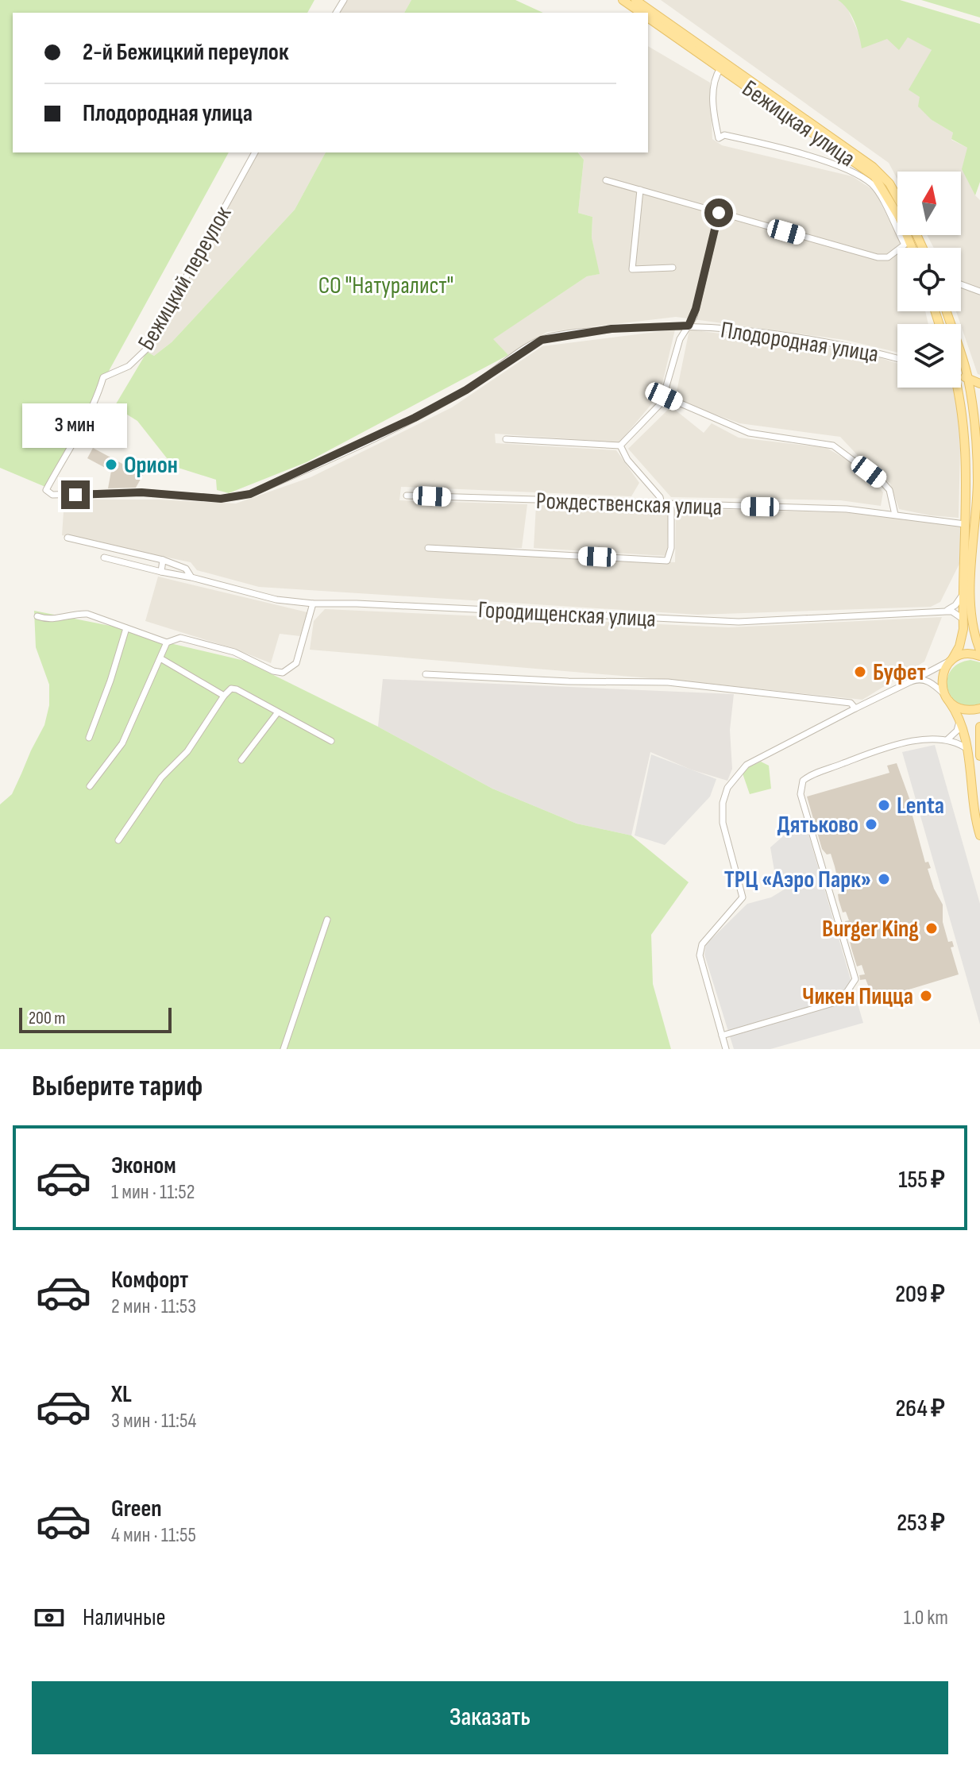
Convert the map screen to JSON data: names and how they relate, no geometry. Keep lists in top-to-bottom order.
{
  "streets": {
    "main road": ["Бежицкая улица"],
    "street": [
      "Бежицкий переулок",
      "Плодородная улица",
      "Рождественская улица",
      "Городищенская улица"
    ]
  },
  "crossings": [
    ["Бежицкий переулок", "Плодородная улица"]
  ],
  "parks": ["СО \"Натуралист\""],
  "places": [
    "Орион",
    "Буфет",
    "Lenta",
    "Дятьково",
    "ТРЦ «Аэро Парк»",
    "Burger King",
    "Чикен Пицца"
  ],
  "scale_bar": "200 m",
  "north": "top",
  "page": {
    "banner": ["2-й Бежицкий переулок", "Плодородная улица"],
    "bubble": "3 мин",
    "scale": "200 m",
    "heading": "Выберите тариф",
    "list": [
      {
        "name": "Эконом",
        "note": "1 мин · 11:52",
        "value": "155 ₽"
      },
      {
        "name": "Комфорт",
        "note": "2 мин · 11:53",
        "value": "209 ₽"
      },
      {
        "name": "XL",
        "note": "3 мин · 11:54",
        "value": "264 ₽"
      },
      {
        "name": "Green",
        "note": "4 мин · 11:55",
        "value": "253 ₽"
      }
    ],
    "pay": ["Наличные", "1.0 km"],
    "buttons": "Заказать"
  }
}
